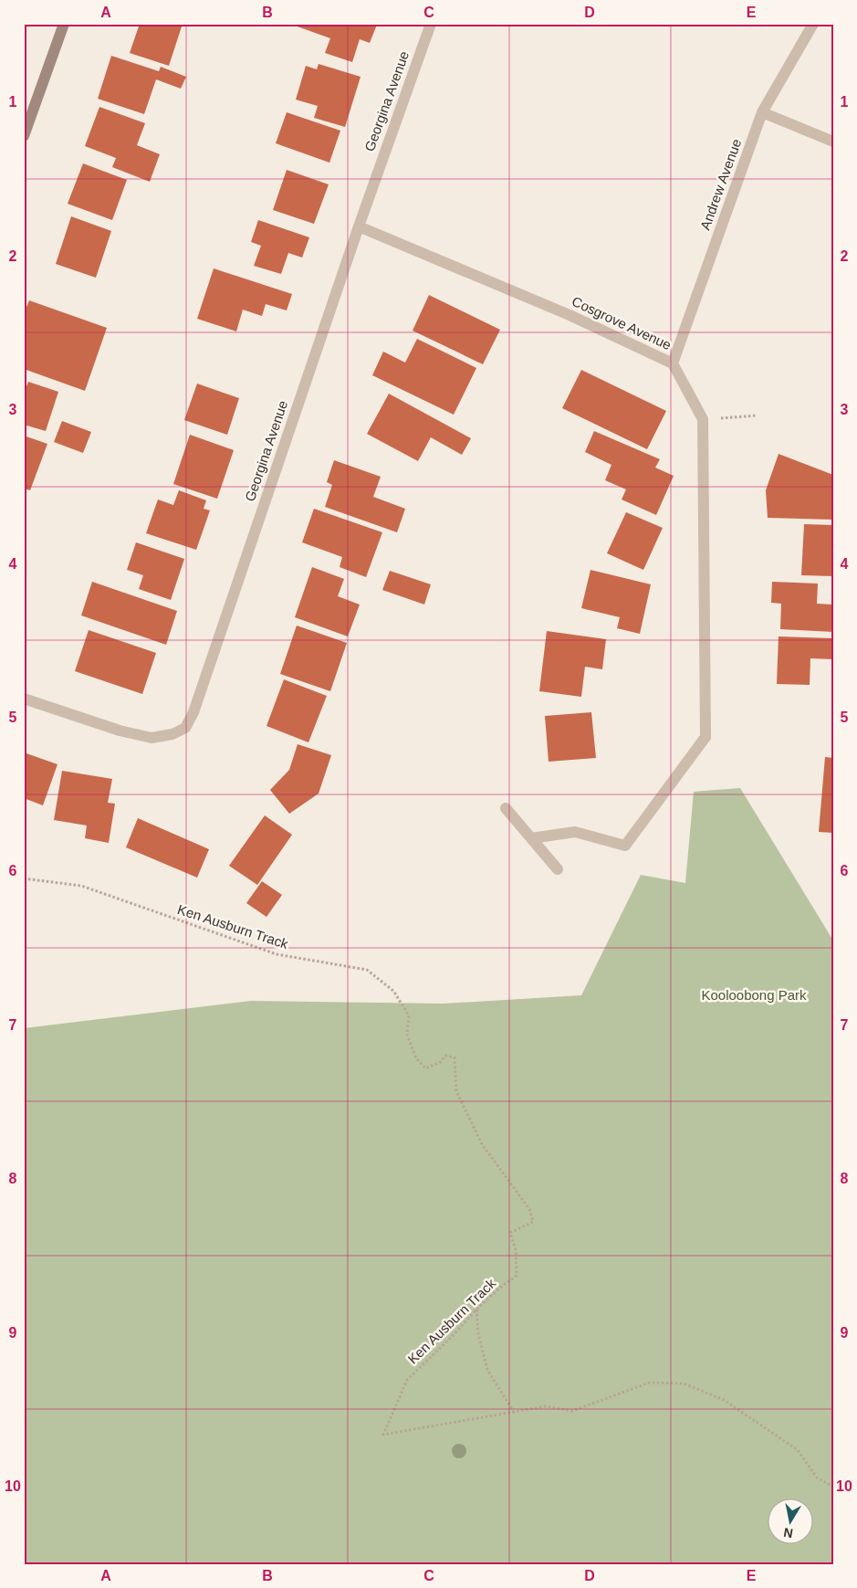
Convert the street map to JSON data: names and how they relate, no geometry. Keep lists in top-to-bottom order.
{
  "streets": {
    "street": ["Georgina Avenue", "Andrew Avenue", "Cosgrove Avenue"],
    "path": ["Ken Ausburn Track"]
  },
  "crossings": [
    ["Georgina Avenue", "Cosgrove Avenue"],
    ["Andrew Avenue", "Cosgrove Avenue"]
  ],
  "parks": ["Kooloobong Park"],
  "north": "bottom",
  "grid": {
    "columns": [
      "A",
      "B",
      "C",
      "D",
      "E"
    ],
    "rows": [
      "1",
      "2",
      "3",
      "4",
      "5",
      "6",
      "7",
      "8",
      "9",
      "10"
    ]
  }
}
